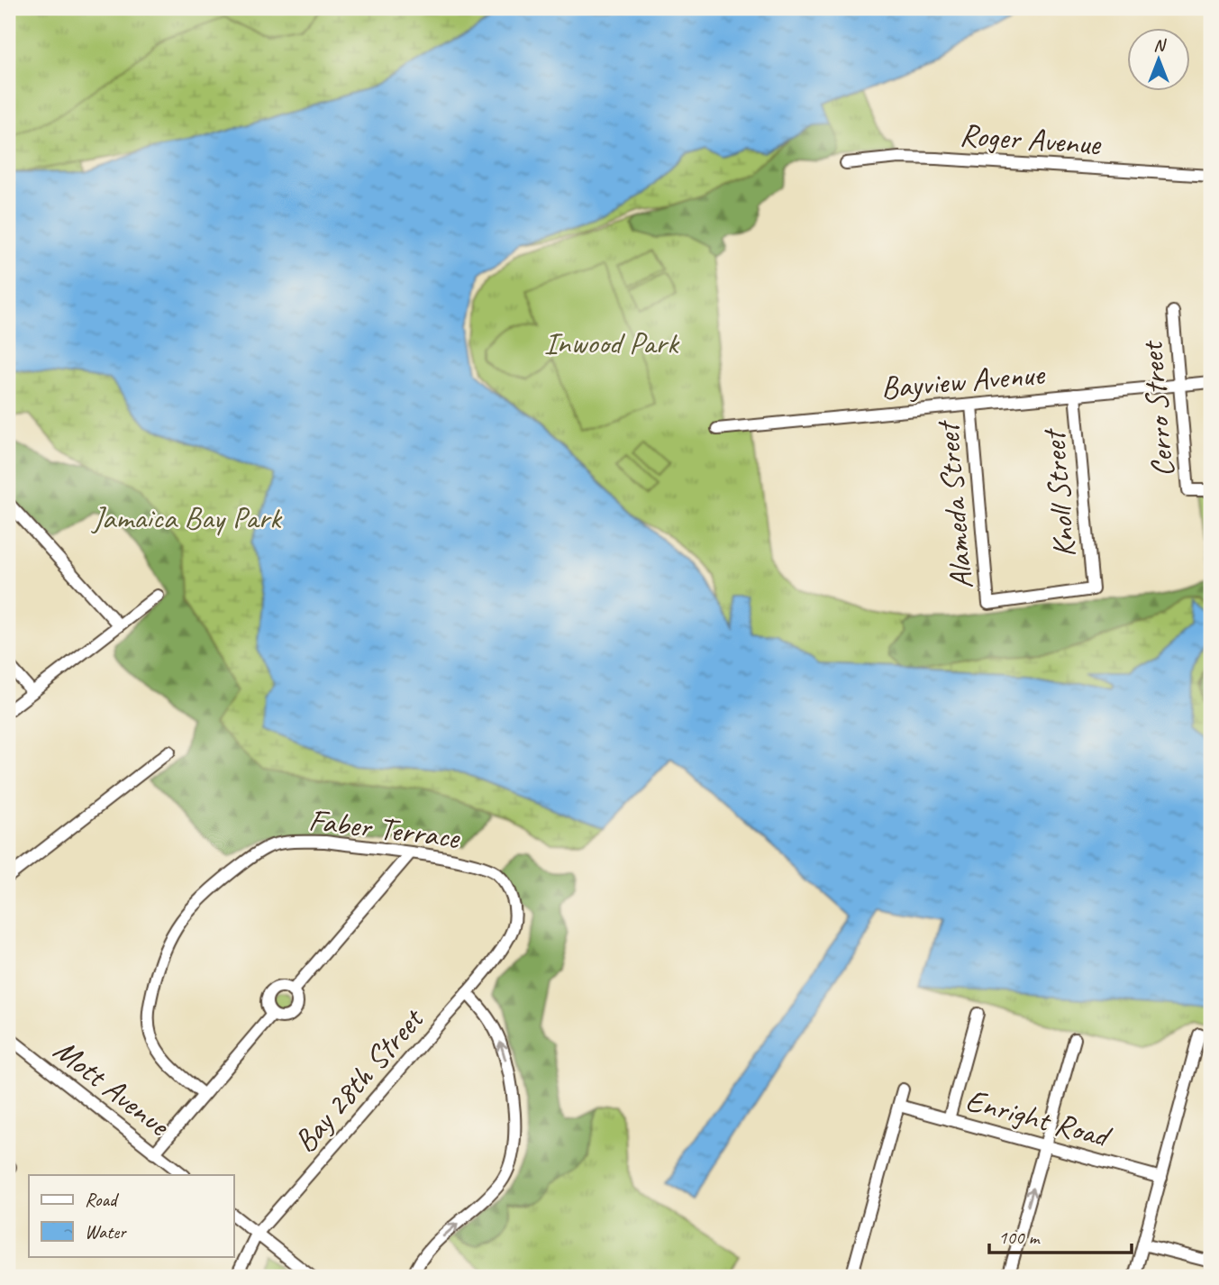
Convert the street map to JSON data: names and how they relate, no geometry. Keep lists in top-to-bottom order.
{
  "streets": {
    "street": [
      "Roger Avenue",
      "Bayview Avenue",
      "Cerro Street",
      "Knoll Street",
      "Alameda Street",
      "Faber Terrace",
      "Bay 28th Street",
      "Mott Avenue",
      "Enright Road"
    ]
  },
  "crossings": [
    ["Bayview Avenue", "Cerro Street"],
    ["Bayview Avenue", "Knoll Street"],
    ["Bayview Avenue", "Alameda Street"],
    ["Knoll Street", "Alameda Street"],
    ["Faber Terrace", "Bay 28th Street"]
  ],
  "parks": ["Inwood Park", "Jamaica Bay Park"],
  "legend": ["Road", "Water"],
  "scale_bar": "100 m",
  "north": "top"
}
